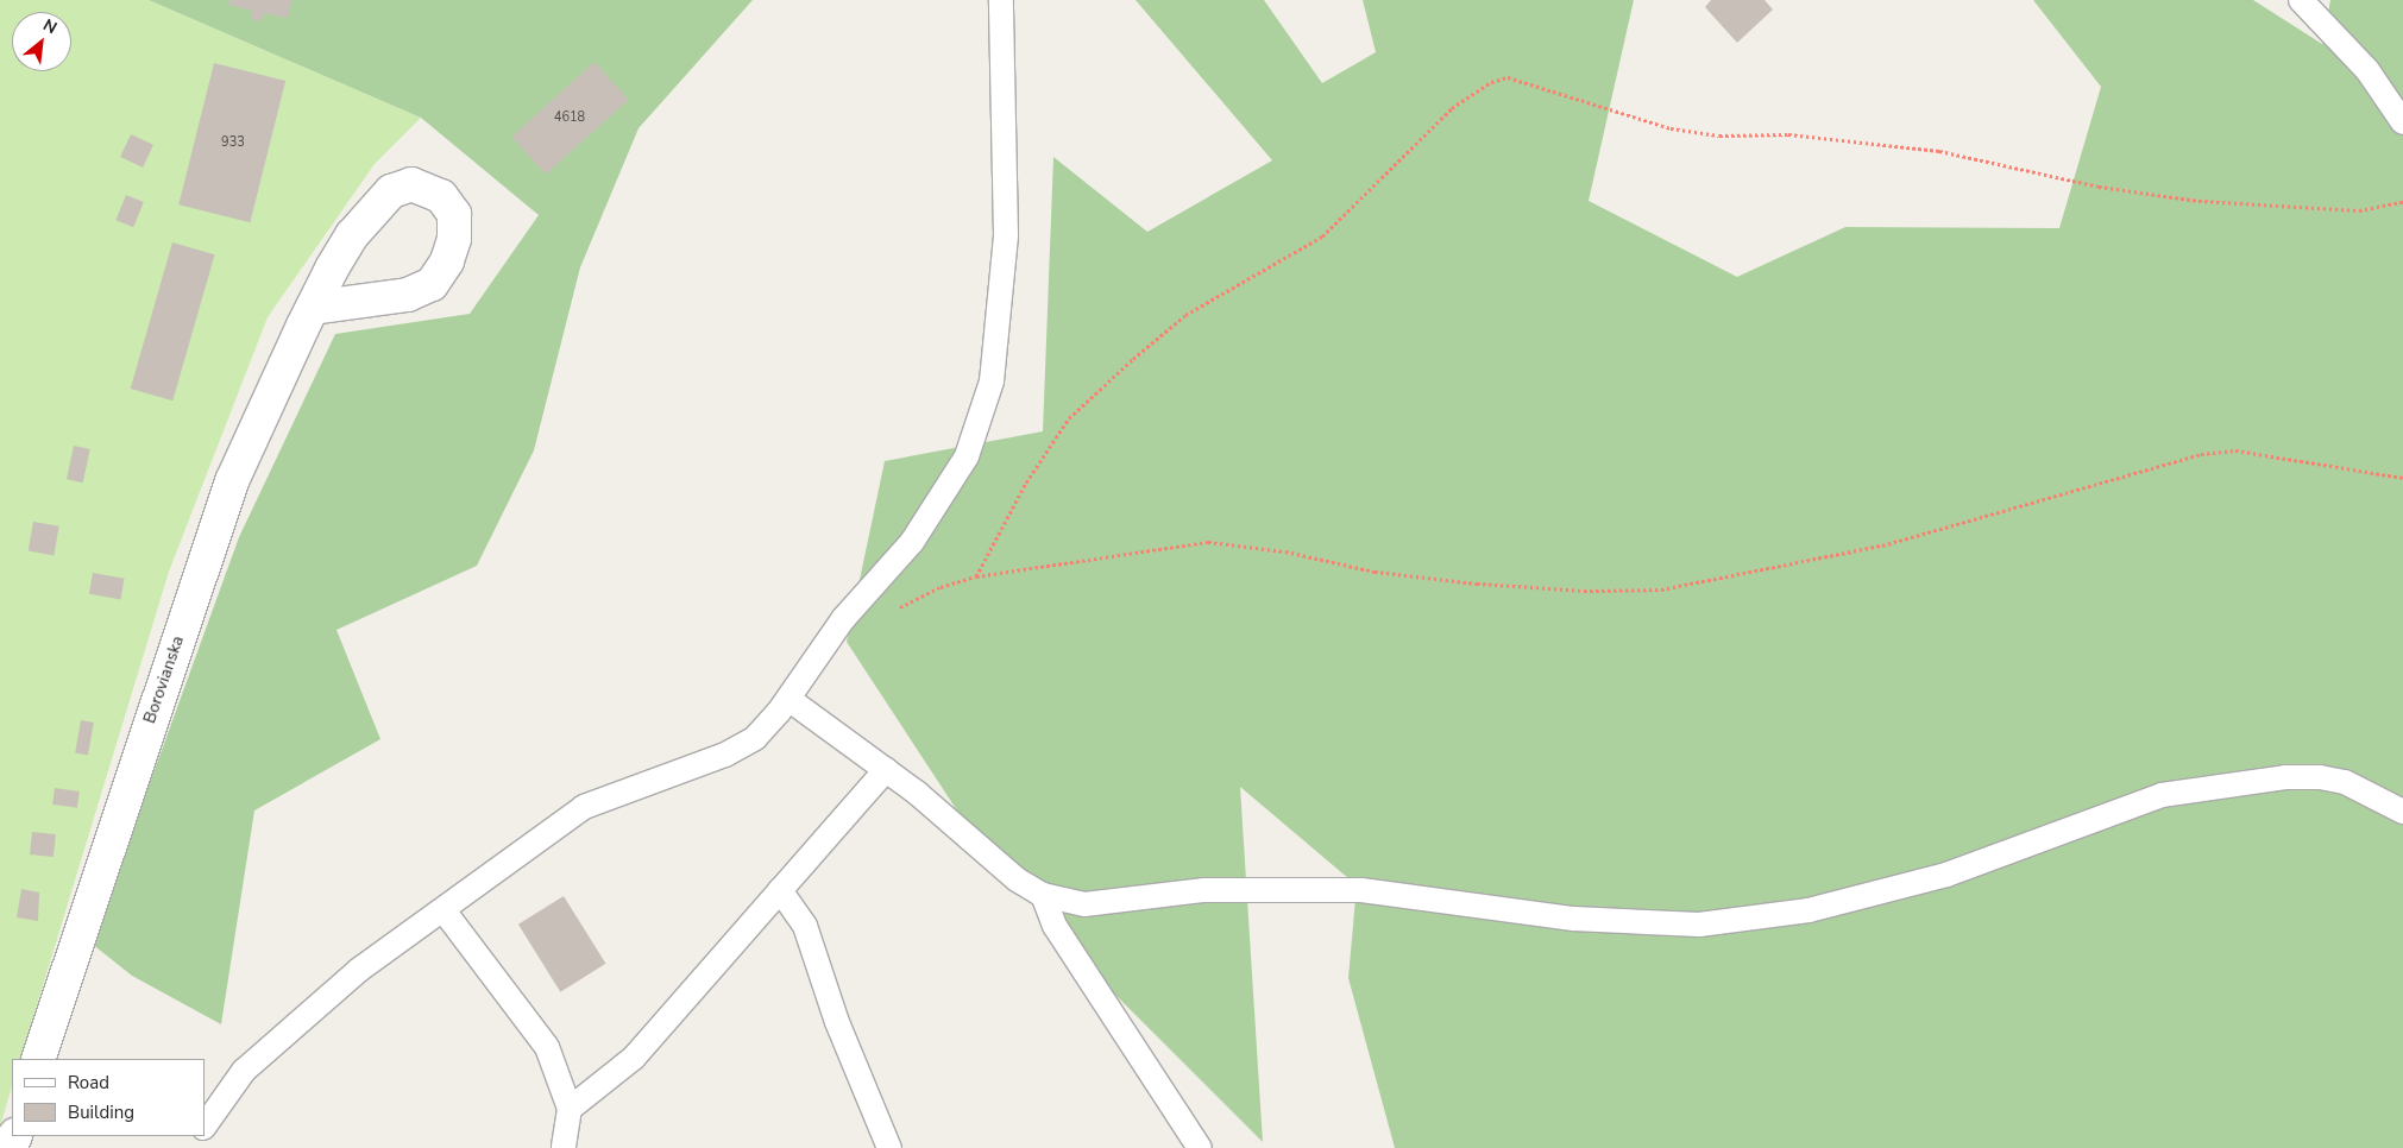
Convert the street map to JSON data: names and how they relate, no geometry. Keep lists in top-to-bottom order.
{
  "streets": {
    "street": ["Borovianska"]
  },
  "house_numbers": ["4618", "933"],
  "legend": ["Road", "Building"],
  "north": "top right"
}
